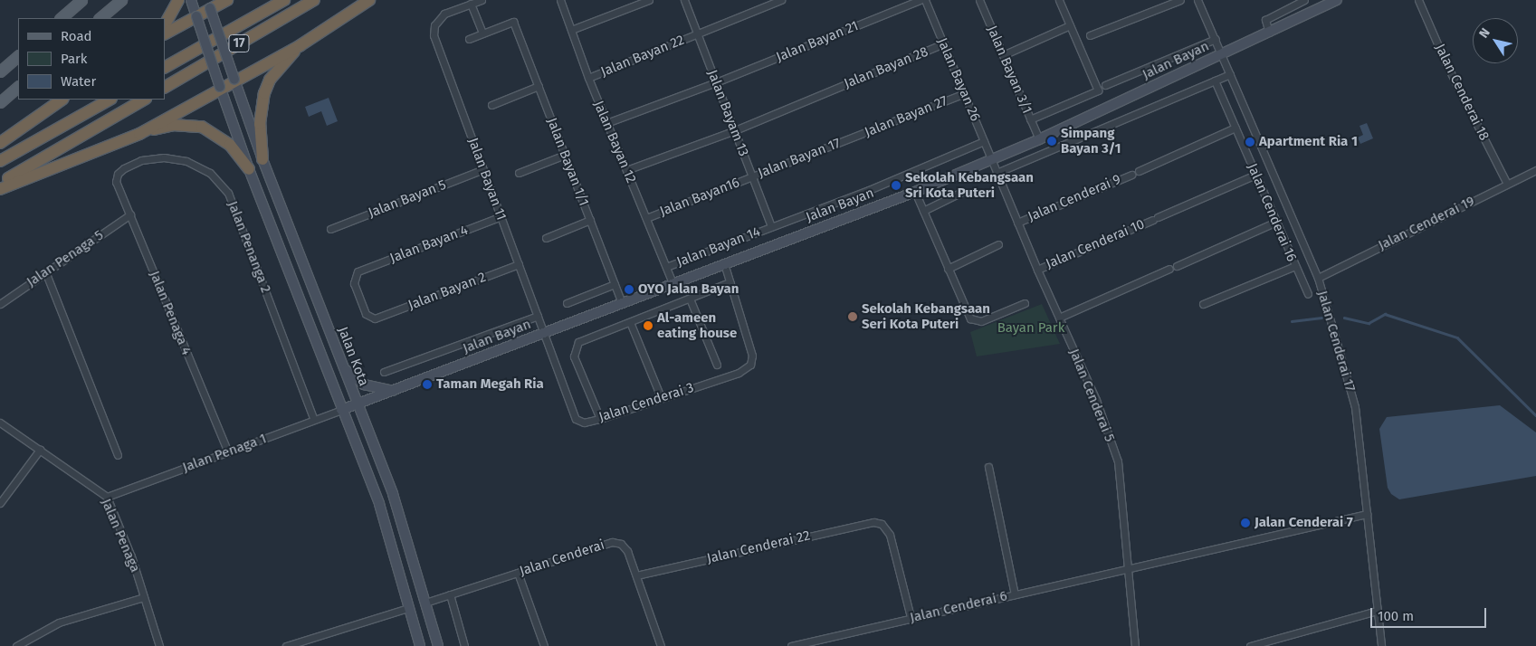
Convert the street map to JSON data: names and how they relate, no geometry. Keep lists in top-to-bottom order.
{
  "streets": {
    "highway": ["17"],
    "main road": ["Jalan Bayan", "Jalan Kota"],
    "street": [
      "Jalan Bayan 21",
      "Jalan Bayan 22",
      "Jalan Bayan 28",
      "Jalan Bayan 3/1",
      "Jalan Bayan 26",
      "Jalan Cenderai 18",
      "Jalan Bayam 13",
      "Jalan Bayan 27",
      "Jalan Bayan 12",
      "Jalan Bayan 17",
      "Jalan Bayan 1/1",
      "Jalan Bayan 11",
      "Jalan Bayan16",
      "Jalan Cenderai 9",
      "Jalan Bayan 5",
      "Jalan Cenderai 16",
      "Jalan Cenderai 19",
      "Jalan Bayan 4",
      "Jalan Cenderai 10",
      "Jalan Penanga 2",
      "Jalan Bayan 14",
      "Jalan Penaga 5",
      "Jalan Bayan 2",
      "Jalan Penaga 4",
      "Jalan Cenderai 17",
      "Jalan Cenderai 5",
      "Jalan Cenderai 3",
      "Jalan Penaga 1",
      "Jalan Penaga",
      "Jalan Cenderai 22",
      "Jalan Cenderai",
      "Jalan Cenderai 6"
    ]
  },
  "crossings": [
    ["Jalan Bayan 21", "Jalan Bayam 13"],
    ["Jalan Bayan 21", "Jalan Bayan 12"],
    ["Jalan Bayan 22", "Jalan Bayam 13"],
    ["Jalan Bayan 22", "Jalan Bayan 12"],
    ["Jalan Bayan", "Jalan Bayan 3/1"],
    ["Jalan Bayan", "Jalan Bayan 26"],
    ["Jalan Bayan", "Jalan Bayan 12"],
    ["Jalan Bayan", "Jalan Bayan 1/1"],
    ["Jalan Bayan", "Jalan Bayan 11"],
    ["Jalan Bayan", "Jalan Cenderai 17"],
    ["Jalan Bayan", "Jalan Kota"],
    ["Jalan Bayan", "Jalan Cenderai 5"],
    ["Jalan Bayan", "Jalan Cenderai 3"],
    ["Jalan Bayan", "Jalan Penaga 1"],
    ["Jalan Bayan 28", "Jalan Bayan 26"],
    ["Jalan Bayan 28", "Jalan Bayam 13"],
    ["Jalan Bayan 28", "Jalan Bayan 12"],
    ["Jalan Bayan 26", "Jalan Bayan 27"],
    ["Jalan Bayan 26", "Jalan Bayan 14"],
    ["Jalan Bayan 26", "Jalan Cenderai 5"],
    ["Jalan Cenderai 18", "Jalan Cenderai 19"],
    ["Jalan Bayam 13", "Jalan Bayan 17"],
    ["Jalan Bayam 13", "Jalan Bayan16"],
    ["Jalan Bayam 13", "Jalan Bayan 14"],
    ["Jalan Bayan 27", "Jalan Bayan 17"],
    ["Jalan Bayan 12", "Jalan Bayan16"],
    ["Jalan Bayan 12", "Jalan Bayan 14"],
    ["Jalan Bayan 17", "Jalan Bayan16"],
    ["Jalan Bayan 11", "Jalan Bayan 5"],
    ["Jalan Bayan 11", "Jalan Bayan 4"],
    ["Jalan Bayan 11", "Jalan Bayan 2"],
    ["Jalan Bayan 11", "Jalan Cenderai 3"],
    ["Jalan Cenderai 9", "Jalan Cenderai 5"],
    ["Jalan Cenderai 16", "Jalan Cenderai 10"],
    ["Jalan Cenderai 19", "Jalan Cenderai 17"],
    ["Jalan Bayan 4", "Jalan Bayan 2"],
    ["Jalan Cenderai 10", "Jalan Cenderai 5"],
    ["Jalan Penanga 2", "Jalan Penaga 4"],
    ["Jalan Penanga 2", "Jalan Penaga 1"],
    ["Jalan Penaga 5", "Jalan Penaga 4"],
    ["Jalan Penaga 4", "Jalan Penaga 1"],
    ["Jalan Kota", "Jalan Cenderai"],
    ["Jalan Cenderai 5", "Jalan Cenderai 6"],
    ["Jalan Penaga 1", "Jalan Penaga"],
    ["Jalan Cenderai 22", "Jalan Cenderai"],
    ["Jalan Cenderai 22", "Jalan Cenderai 6"]
  ],
  "parks": ["Bayan Park"],
  "places": [
    "Simpang Bayan 3/1",
    "Apartment Ria 1",
    "Sekolah Kebangsaan Sri Kota Puteri",
    "OYO Jalan Bayan",
    "Sekolah Kebangsaan Seri Kota Puteri",
    "Al-ameen eating house",
    "Taman Megah Ria",
    "Jalan Cenderai 7"
  ],
  "legend": ["Road", "Park", "Water"],
  "scale_bar": "100 m",
  "north": "top left"
}
